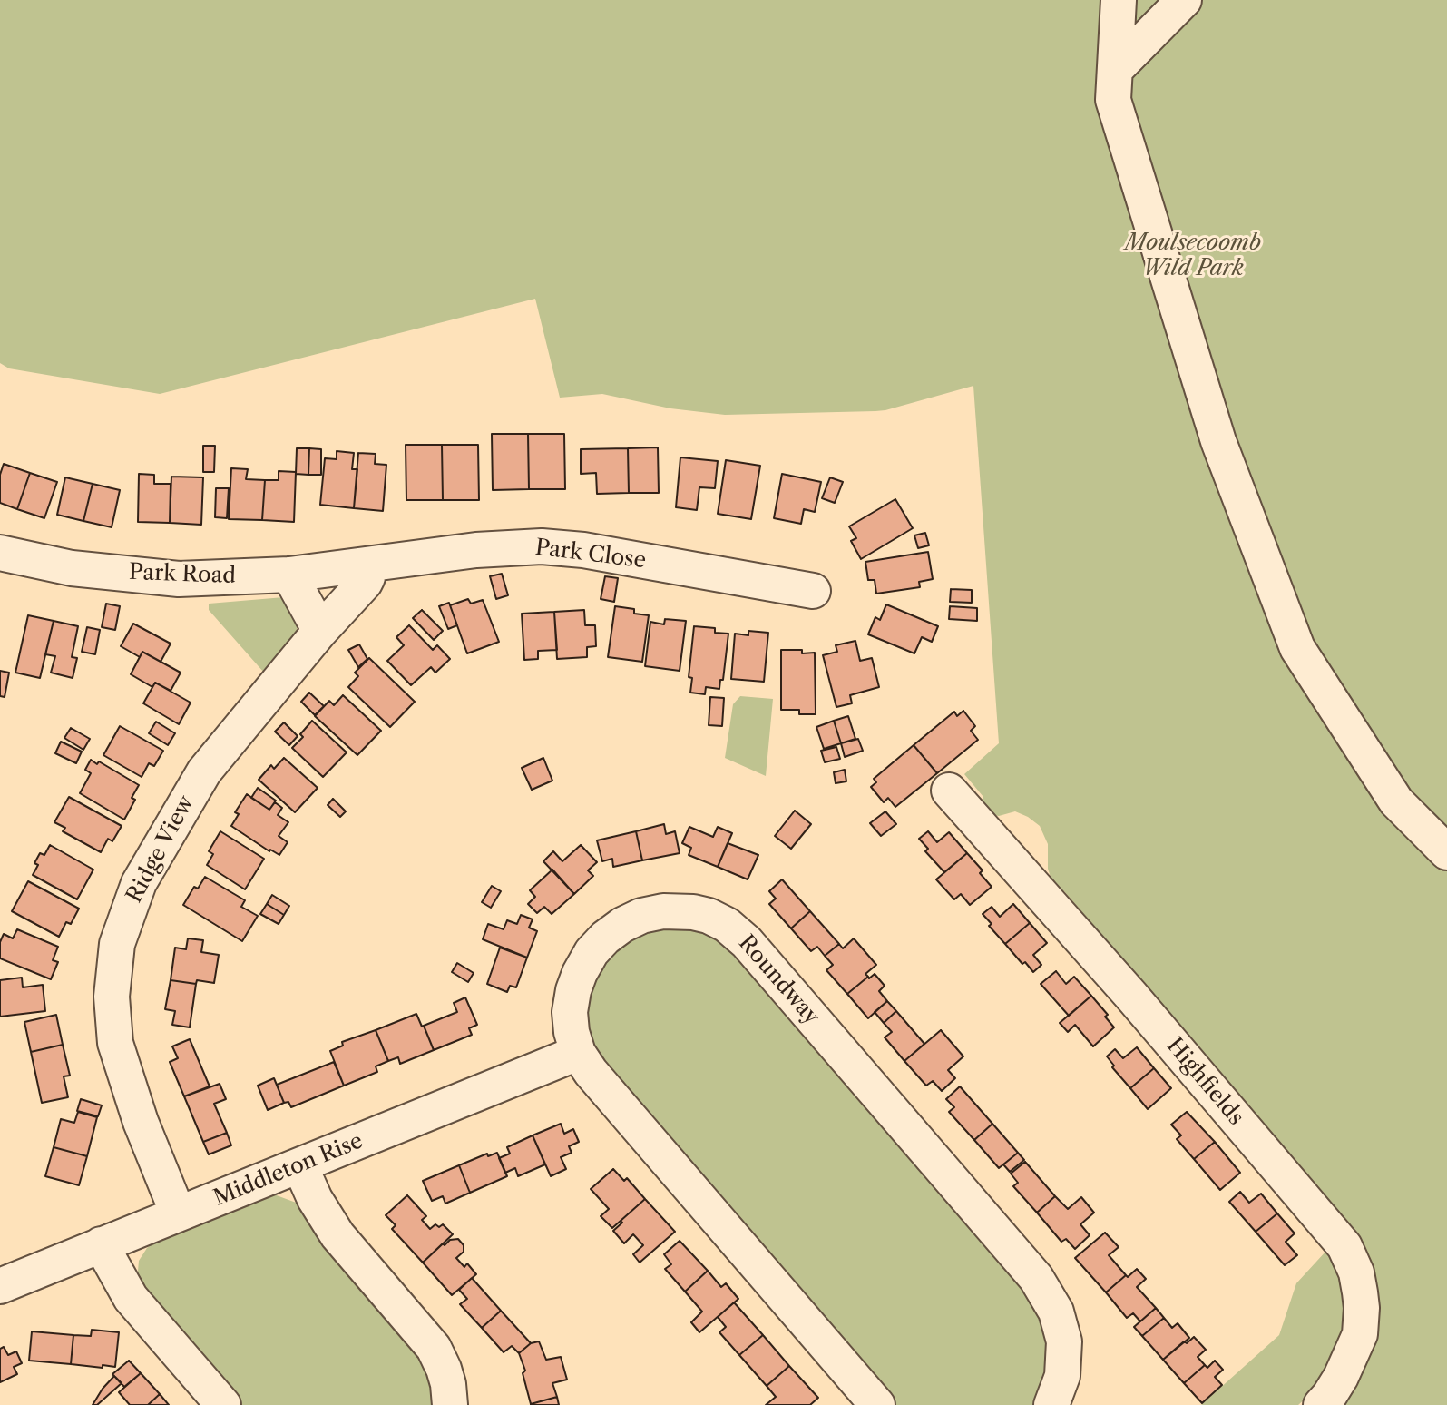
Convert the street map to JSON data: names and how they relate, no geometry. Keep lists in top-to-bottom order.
{
  "streets": {
    "street": [
      "Park Close",
      "Park Road",
      "Ridge View",
      "Roundway",
      "Highfields",
      "Middleton Rise"
    ]
  },
  "crossings": [
    ["Park Close", "Park Road"],
    ["Park Close", "Ridge View"],
    ["Park Road", "Ridge View"],
    ["Ridge View", "Middleton Rise"],
    ["Roundway", "Middleton Rise"]
  ],
  "parks": ["Moulsecoomb Wild Park"]
}
